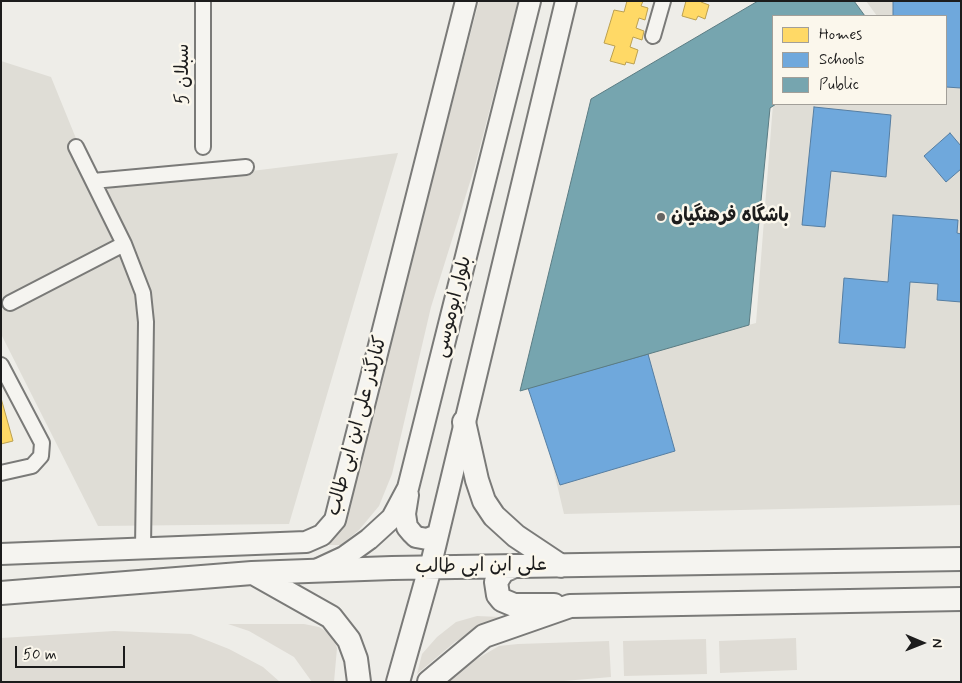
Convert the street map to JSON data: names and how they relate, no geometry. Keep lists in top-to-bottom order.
{
  "streets": {
    "main road": ["بلوار ابوموسی", "کنارگذر علی ابن ابی طالب", "علی ابن ابی طالب"],
    "street": ["سبلان 5"]
  },
  "crossings": [
    ["بلوار ابوموسی", "علی ابن ابی طالب"]
  ],
  "places": ["باشگاه فرهنگیان"],
  "legend": ["Homes", "Schools", "Public"],
  "scale_bar": "50 m",
  "north": "right"
}
